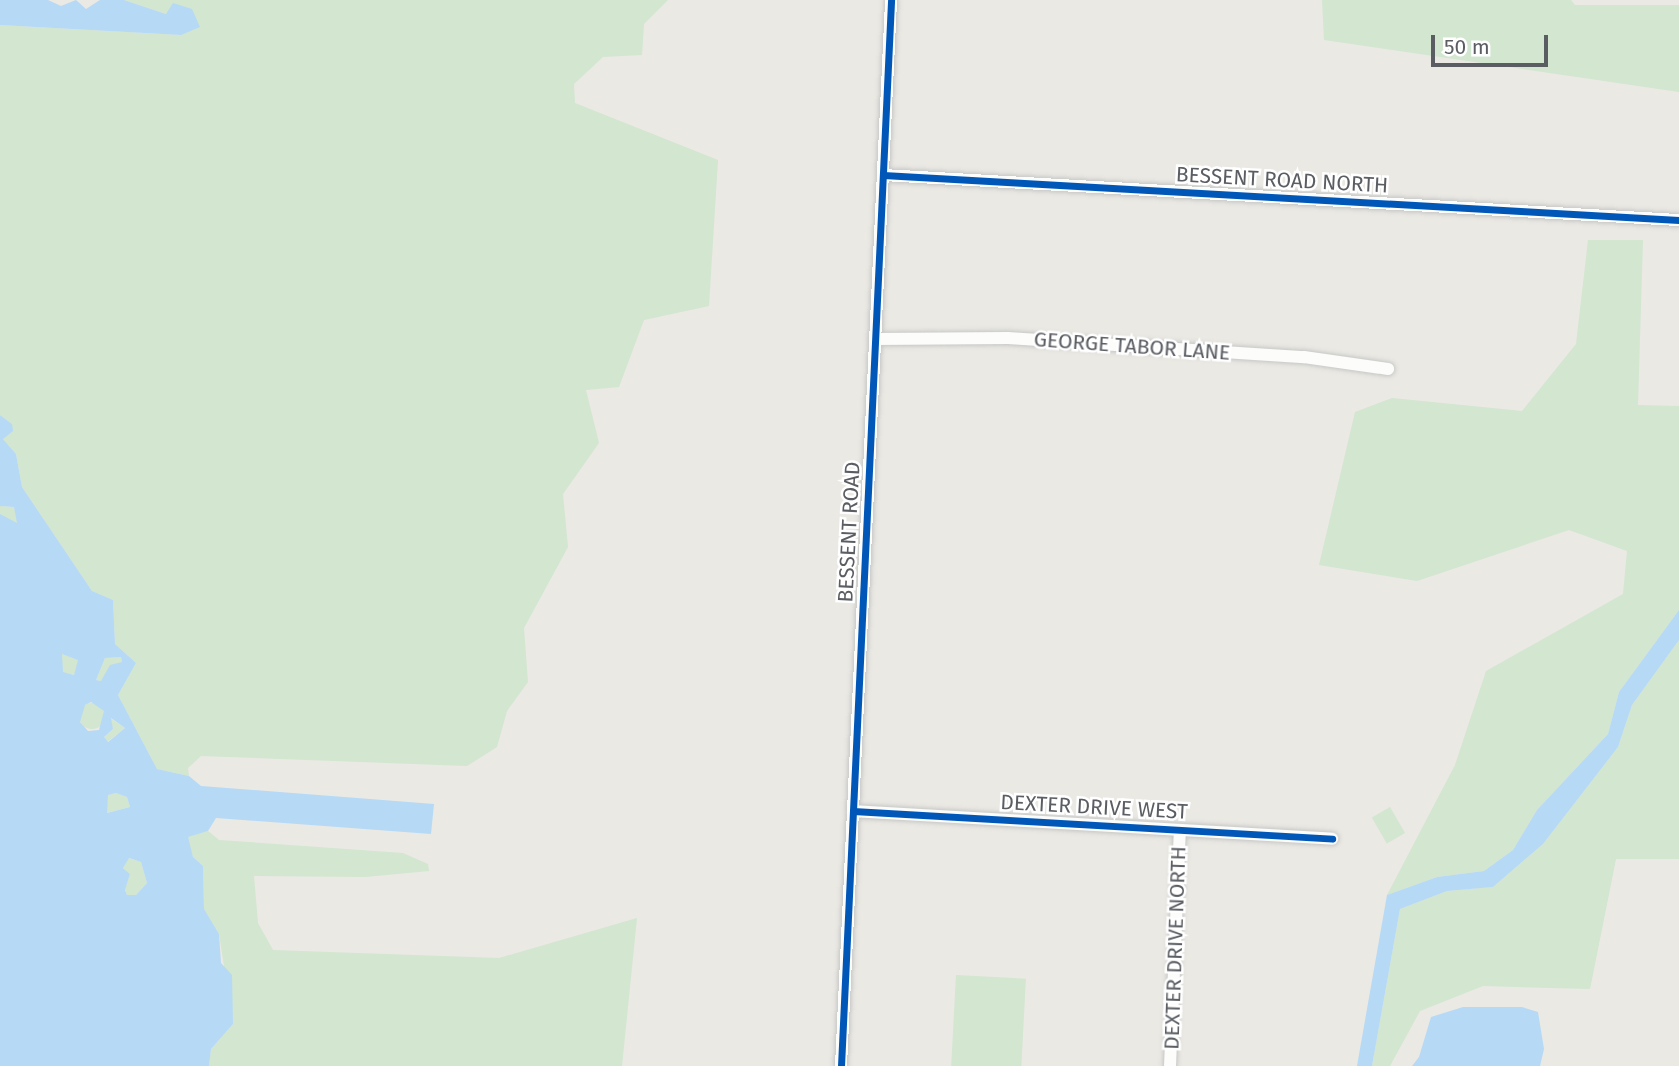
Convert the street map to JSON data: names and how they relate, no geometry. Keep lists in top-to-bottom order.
{
  "streets": {
    "street": [
      "BESSENT ROAD NORTH",
      "GEORGE TABOR LANE",
      "BESSENT ROAD",
      "DEXTER DRIVE WEST",
      "DEXTER DRIVE NORTH"
    ]
  },
  "crossings": [
    ["BESSENT ROAD NORTH", "BESSENT ROAD"],
    ["GEORGE TABOR LANE", "BESSENT ROAD"],
    ["BESSENT ROAD", "DEXTER DRIVE WEST"],
    ["DEXTER DRIVE WEST", "DEXTER DRIVE NORTH"]
  ],
  "scale_bar": "50 m"
}
